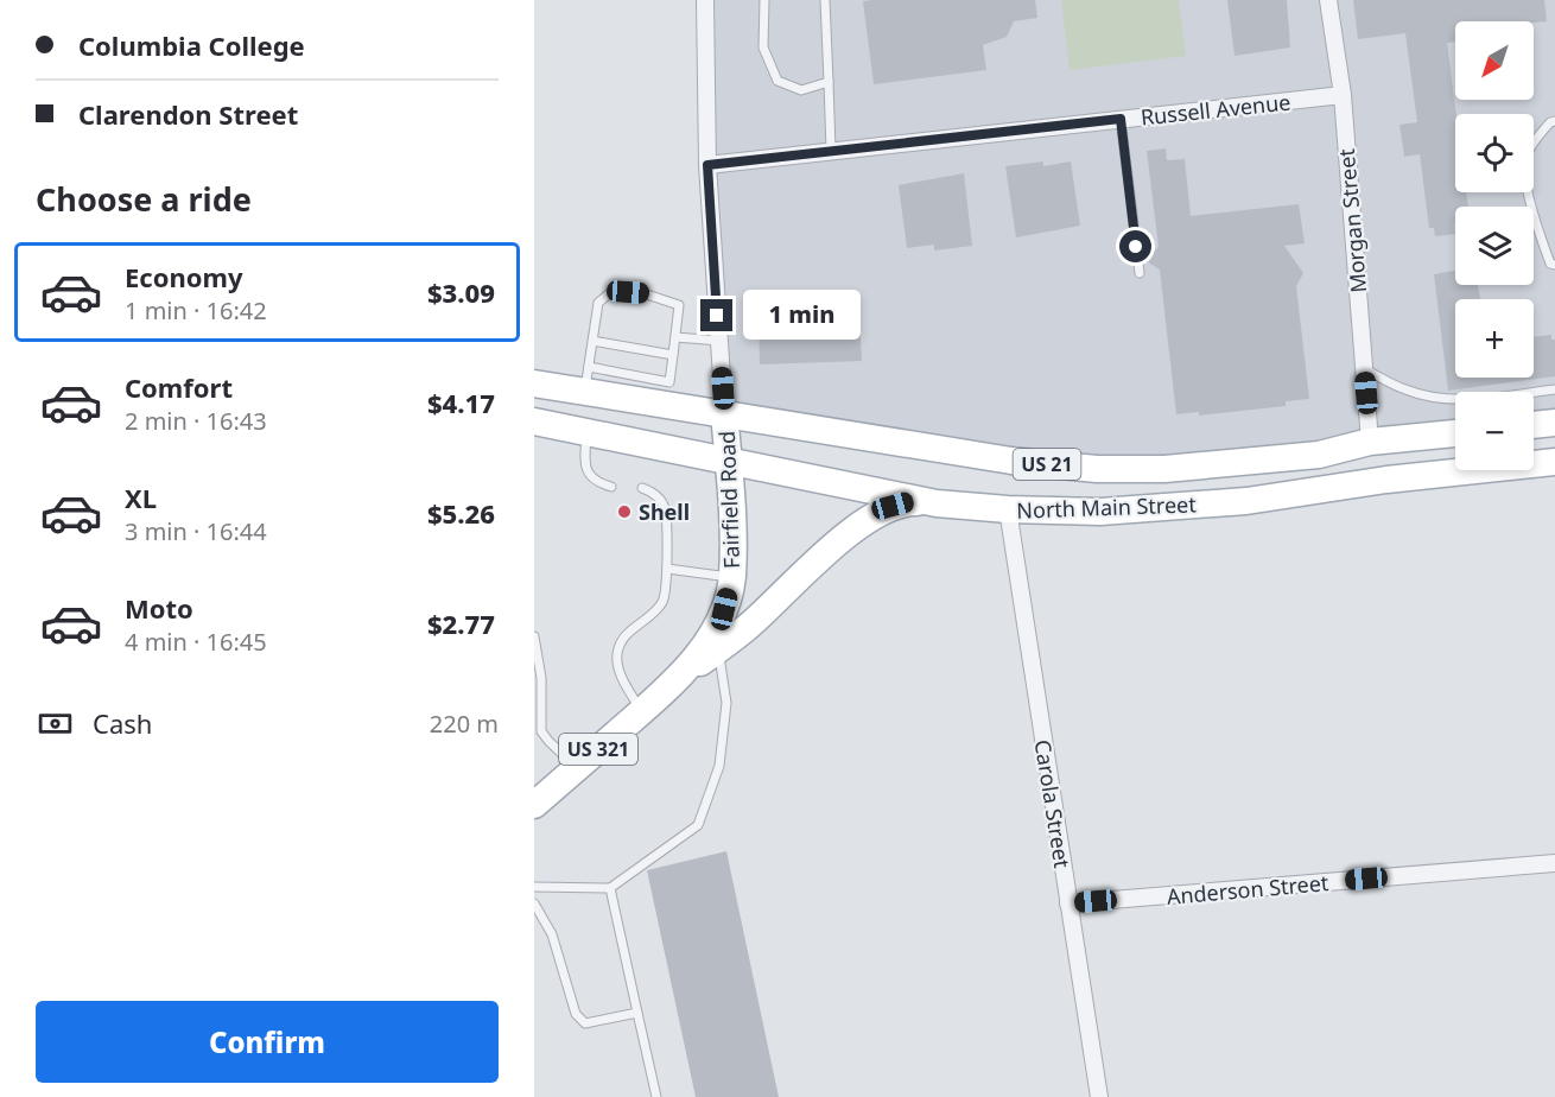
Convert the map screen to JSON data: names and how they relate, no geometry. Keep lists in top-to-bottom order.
{
  "streets": {
    "main road": [
      "US 21",
      "Fairfield Road",
      "North Main Street",
      "US 321"
    ],
    "street": [
      "Russell Avenue",
      "Morgan Street",
      "Carola Street",
      "Anderson Street"
    ]
  },
  "crossings": [
    ["Russell Avenue", "Morgan Street"],
    ["Morgan Street", "North Main Street"],
    ["Fairfield Road", "North Main Street"],
    ["North Main Street", "Carola Street"],
    ["Carola Street", "Anderson Street"]
  ],
  "places": ["Shell"],
  "north": "bottom left",
  "page": {
    "banner": ["Columbia College", "Clarendon Street"],
    "map_buttons": ["+", "−"],
    "heading": "Choose a ride",
    "list": [
      {
        "name": "Economy",
        "note": "1 min · 16:42",
        "value": "$3.09"
      },
      {
        "name": "Comfort",
        "note": "2 min · 16:43",
        "value": "$4.17"
      },
      {
        "name": "XL",
        "note": "3 min · 16:44",
        "value": "$5.26"
      },
      {
        "name": "Moto",
        "note": "4 min · 16:45",
        "value": "$2.77"
      }
    ],
    "bubble": "1 min",
    "pay": ["Cash", "220 m"],
    "buttons": "Confirm"
  }
}
